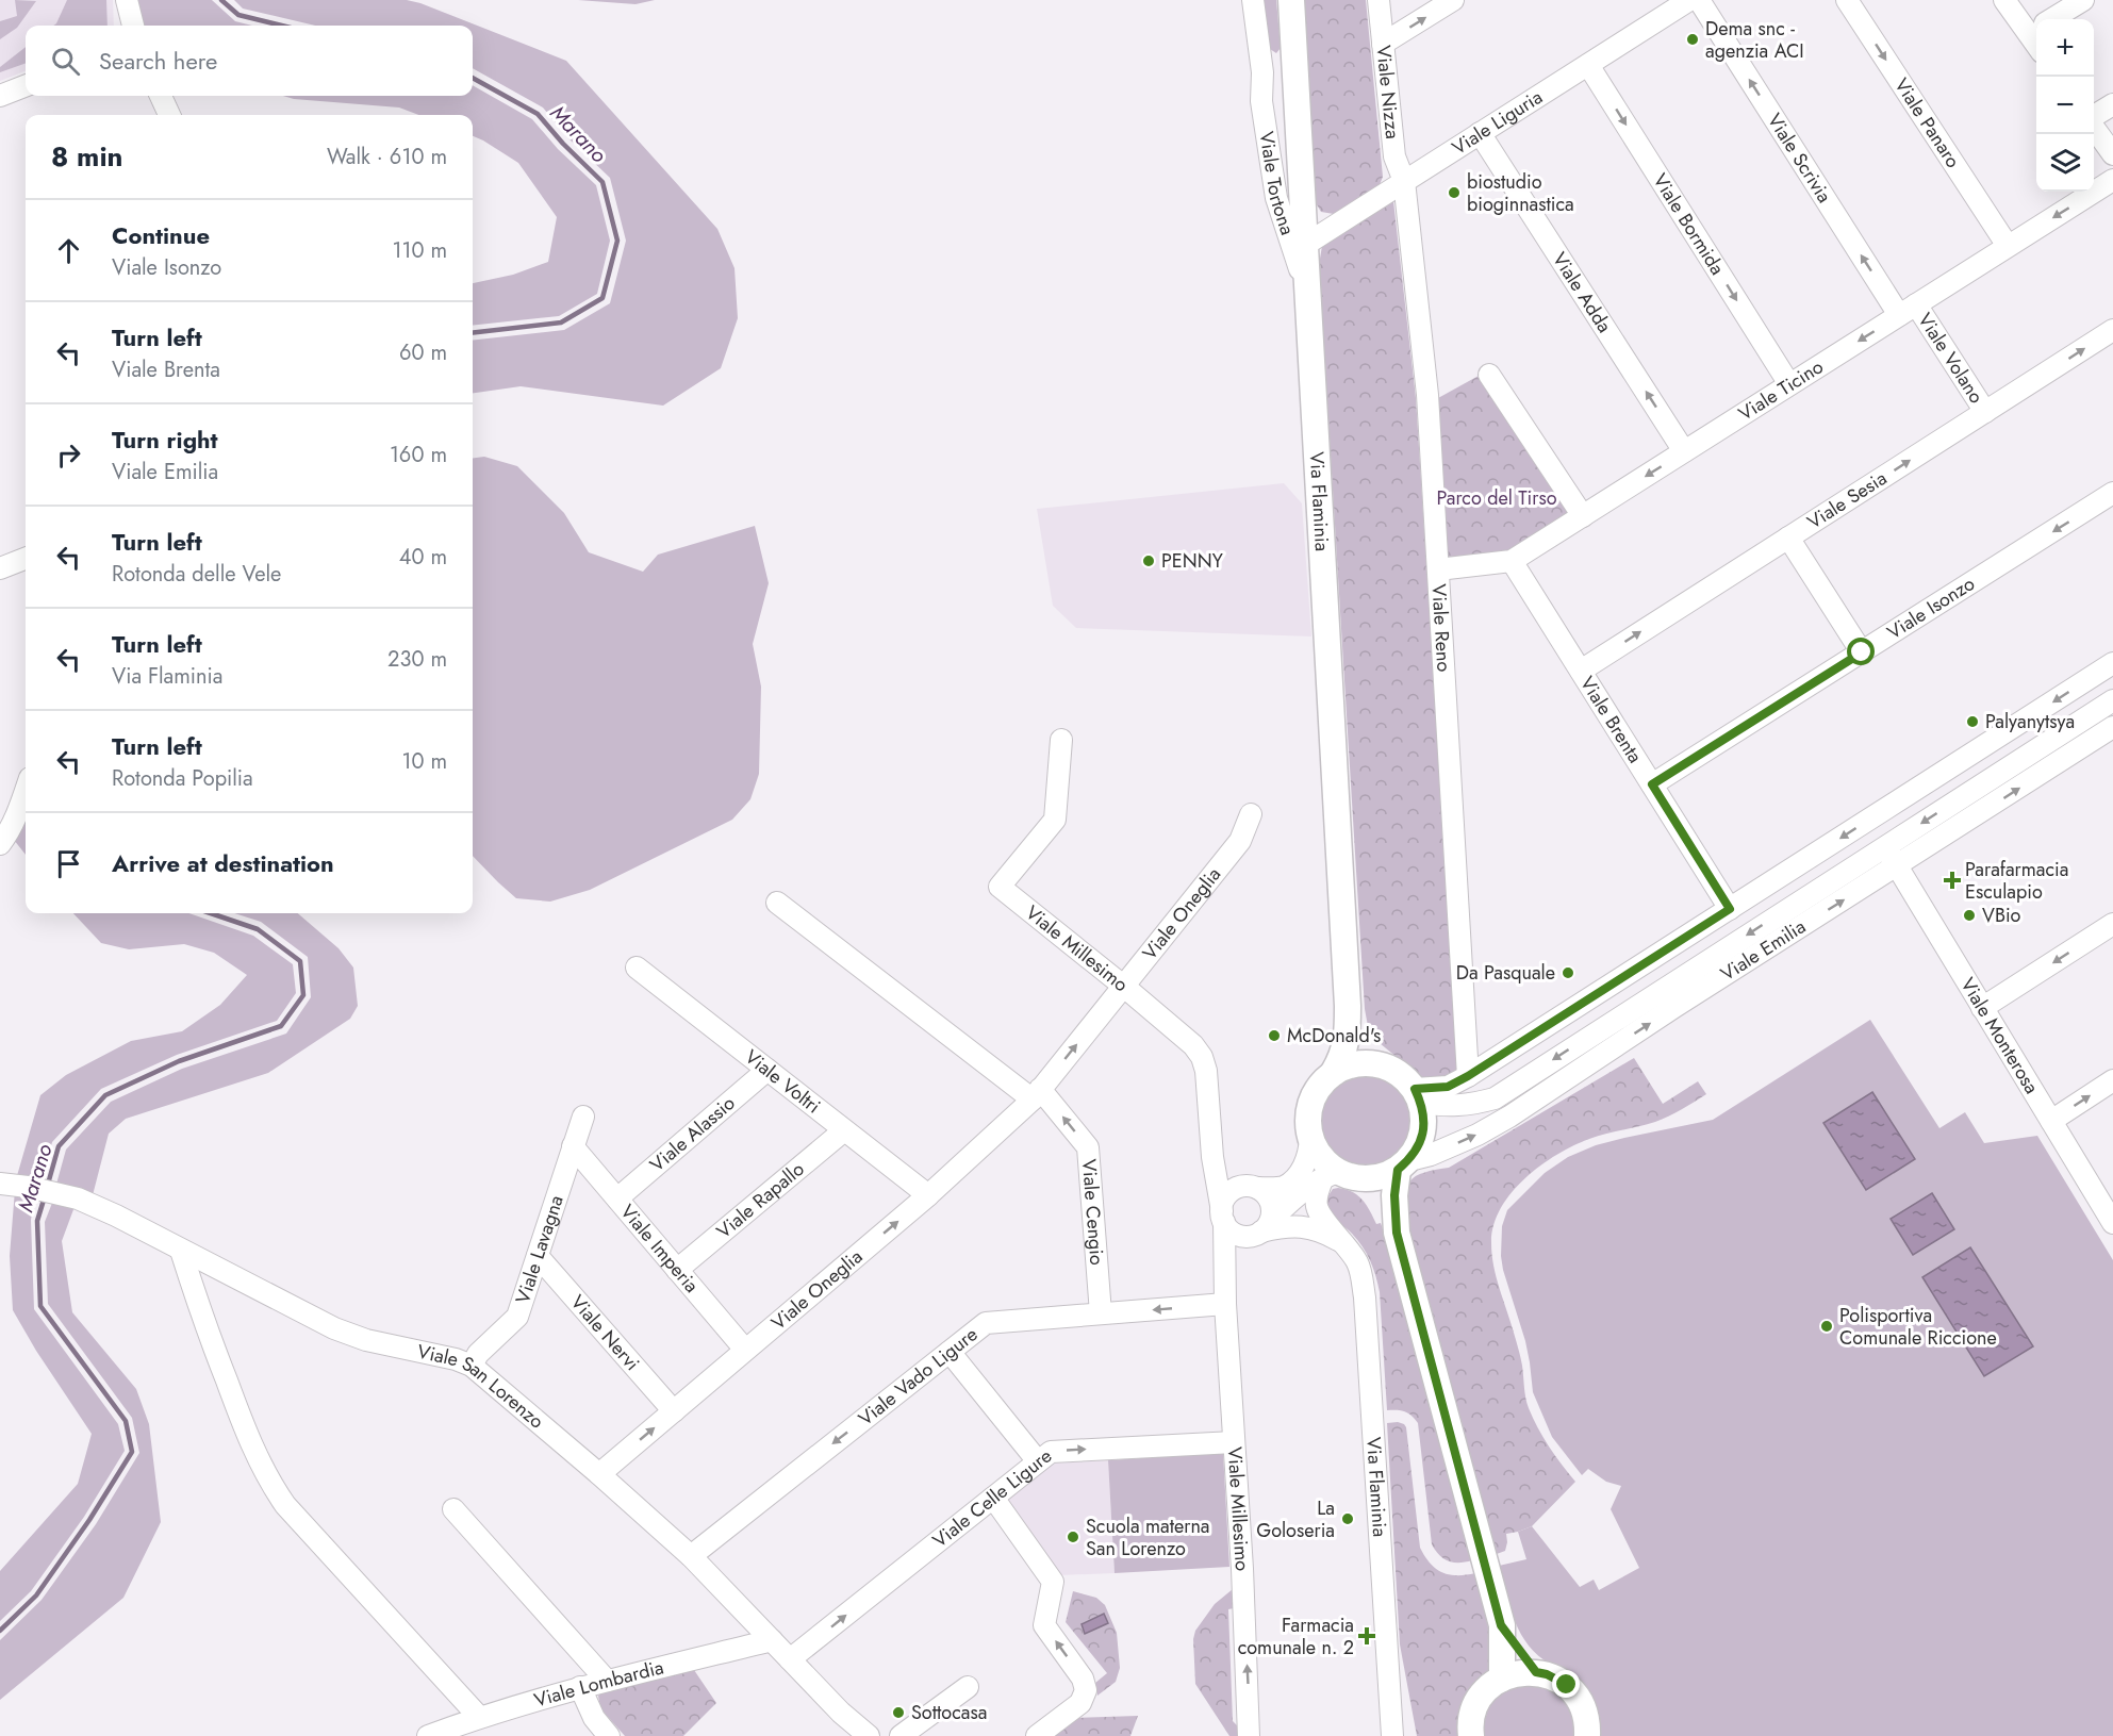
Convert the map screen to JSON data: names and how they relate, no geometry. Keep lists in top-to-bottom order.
{
  "streets": {
    "main road": ["Via Flaminia"],
    "street": [
      "Viale Nizza",
      "Viale Liguria",
      "Viale Panaro",
      "Viale Scrivia",
      "Viale Tortona",
      "Viale Bormida",
      "Viale Adda",
      "Viale Volano",
      "Viale Ticino",
      "Viale Sesia",
      "Viale Isonzo",
      "Viale Reno",
      "Viale Brenta",
      "Viale Oneglia",
      "Viale Millesimo",
      "Viale Emilia",
      "Viale Monterosa",
      "Viale Voltri",
      "Viale Alassio",
      "Viale Rapallo",
      "Viale Cengio",
      "Viale Lavagna",
      "Viale Imperia",
      "Viale Nervi",
      "Viale Vado Ligure",
      "Viale San Lorenzo",
      "Viale Celle Ligure",
      "Viale Lombardia"
    ]
  },
  "crossings": [
    ["Viale Nizza", "Viale Liguria"],
    ["Viale Nizza", "Viale Reno"],
    ["Viale Liguria", "Viale Bormida"],
    ["Viale Liguria", "Viale Adda"],
    ["Viale Liguria", "Via Flaminia"],
    ["Viale Liguria", "Viale Reno"],
    ["Viale Panaro", "Viale Ticino"],
    ["Viale Scrivia", "Viale Volano"],
    ["Viale Scrivia", "Viale Ticino"],
    ["Viale Tortona", "Via Flaminia"],
    ["Viale Bormida", "Viale Ticino"],
    ["Viale Adda", "Viale Ticino"],
    ["Viale Volano", "Viale Ticino"],
    ["Viale Volano", "Viale Sesia"],
    ["Viale Ticino", "Viale Reno"],
    ["Viale Ticino", "Viale Brenta"],
    ["Viale Sesia", "Viale Brenta"],
    ["Via Flaminia", "Viale Millesimo"],
    ["Via Flaminia", "Viale Emilia"],
    ["Viale Isonzo", "Viale Brenta"],
    ["Viale Oneglia", "Viale Millesimo"],
    ["Viale Oneglia", "Viale Voltri"],
    ["Viale Oneglia", "Viale Cengio"],
    ["Viale Oneglia", "Viale Imperia"],
    ["Viale Oneglia", "Viale Nervi"],
    ["Viale Oneglia", "Viale San Lorenzo"],
    ["Viale Millesimo", "Viale Emilia"],
    ["Viale Millesimo", "Viale Vado Ligure"],
    ["Viale Millesimo", "Viale Celle Ligure"],
    ["Viale Emilia", "Viale Monterosa"],
    ["Viale Voltri", "Viale Alassio"],
    ["Viale Voltri", "Viale Rapallo"],
    ["Viale Alassio", "Viale Imperia"],
    ["Viale Rapallo", "Viale Imperia"],
    ["Viale Cengio", "Viale Vado Ligure"],
    ["Viale Lavagna", "Viale Imperia"],
    ["Viale Lavagna", "Viale Nervi"],
    ["Viale Lavagna", "Viale San Lorenzo"],
    ["Viale Vado Ligure", "Viale San Lorenzo"],
    ["Viale San Lorenzo", "Viale Celle Ligure"],
    ["Viale San Lorenzo", "Viale Lombardia"]
  ],
  "one_way": [
    "Viale Panaro",
    "Viale Scrivia",
    "Viale Bormida",
    "Viale Ticino",
    "Viale Sesia",
    "Viale Oneglia",
    "Viale Cengio",
    "Viale Vado Ligure",
    "Viale Celle Ligure"
  ],
  "water": ["Marano"],
  "parks": ["Parco del Tirso"],
  "places": {
    "other": [
      "Dema snc - agenzia ACI",
      "biostudio bioginnastica",
      "PENNY",
      "Palyanytsya",
      "VBio",
      "Da Pasquale",
      "McDonald's",
      "Polisportiva Comunale Riccione",
      "La Goloseria",
      "Scuola materna San Lorenzo",
      "Sottocasa"
    ],
    "health": ["Parafarmacia Esculapio", "Farmacia comunale n. 2"]
  },
  "page": {
    "map_buttons": ["+", "−"],
    "search": "Search here",
    "heading": ["8 min", "Walk · 610 m"],
    "list": [
      ["Continue", "Viale Isonzo", "110 m"],
      ["Turn left", "Viale Brenta", "60 m"],
      ["Turn right", "Viale Emilia", "160 m"],
      ["Turn left", "Rotonda delle Vele", "40 m"],
      ["Turn left", "Via Flaminia", "230 m"],
      ["Turn left", "Rotonda Popilia", "10 m"],
      "Arrive at destination"
    ]
  }
}
